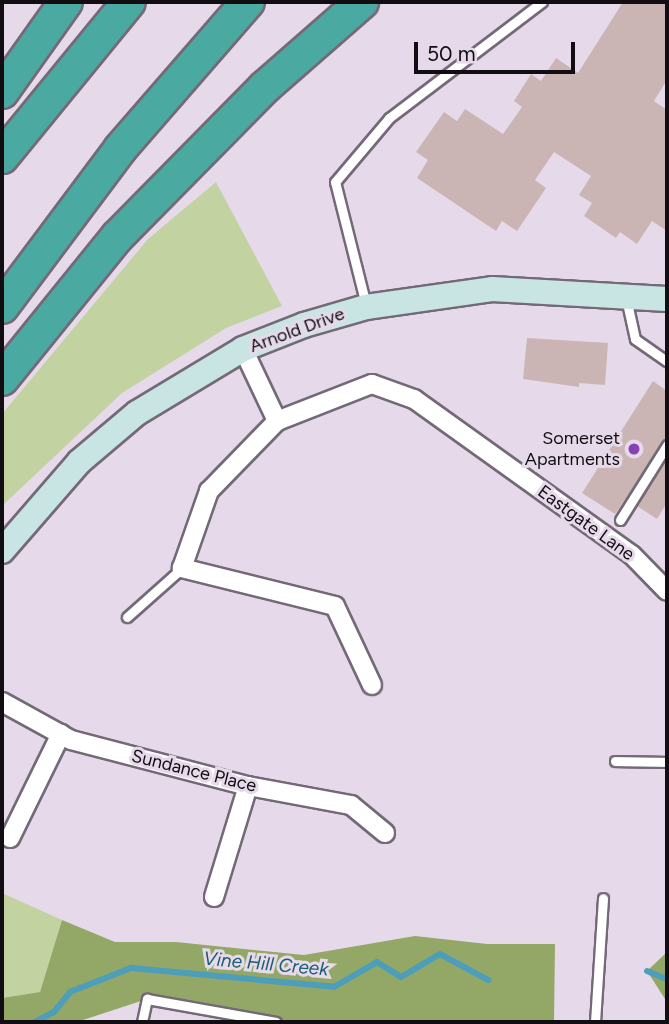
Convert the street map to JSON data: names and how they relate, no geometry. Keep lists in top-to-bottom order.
{
  "streets": {
    "street": ["Arnold Drive", "Eastgate Lane", "Sundance Place"]
  },
  "water": ["Vine Hill Creek"],
  "places": ["Somerset Apartments"],
  "scale_bar": "50 m"
}
